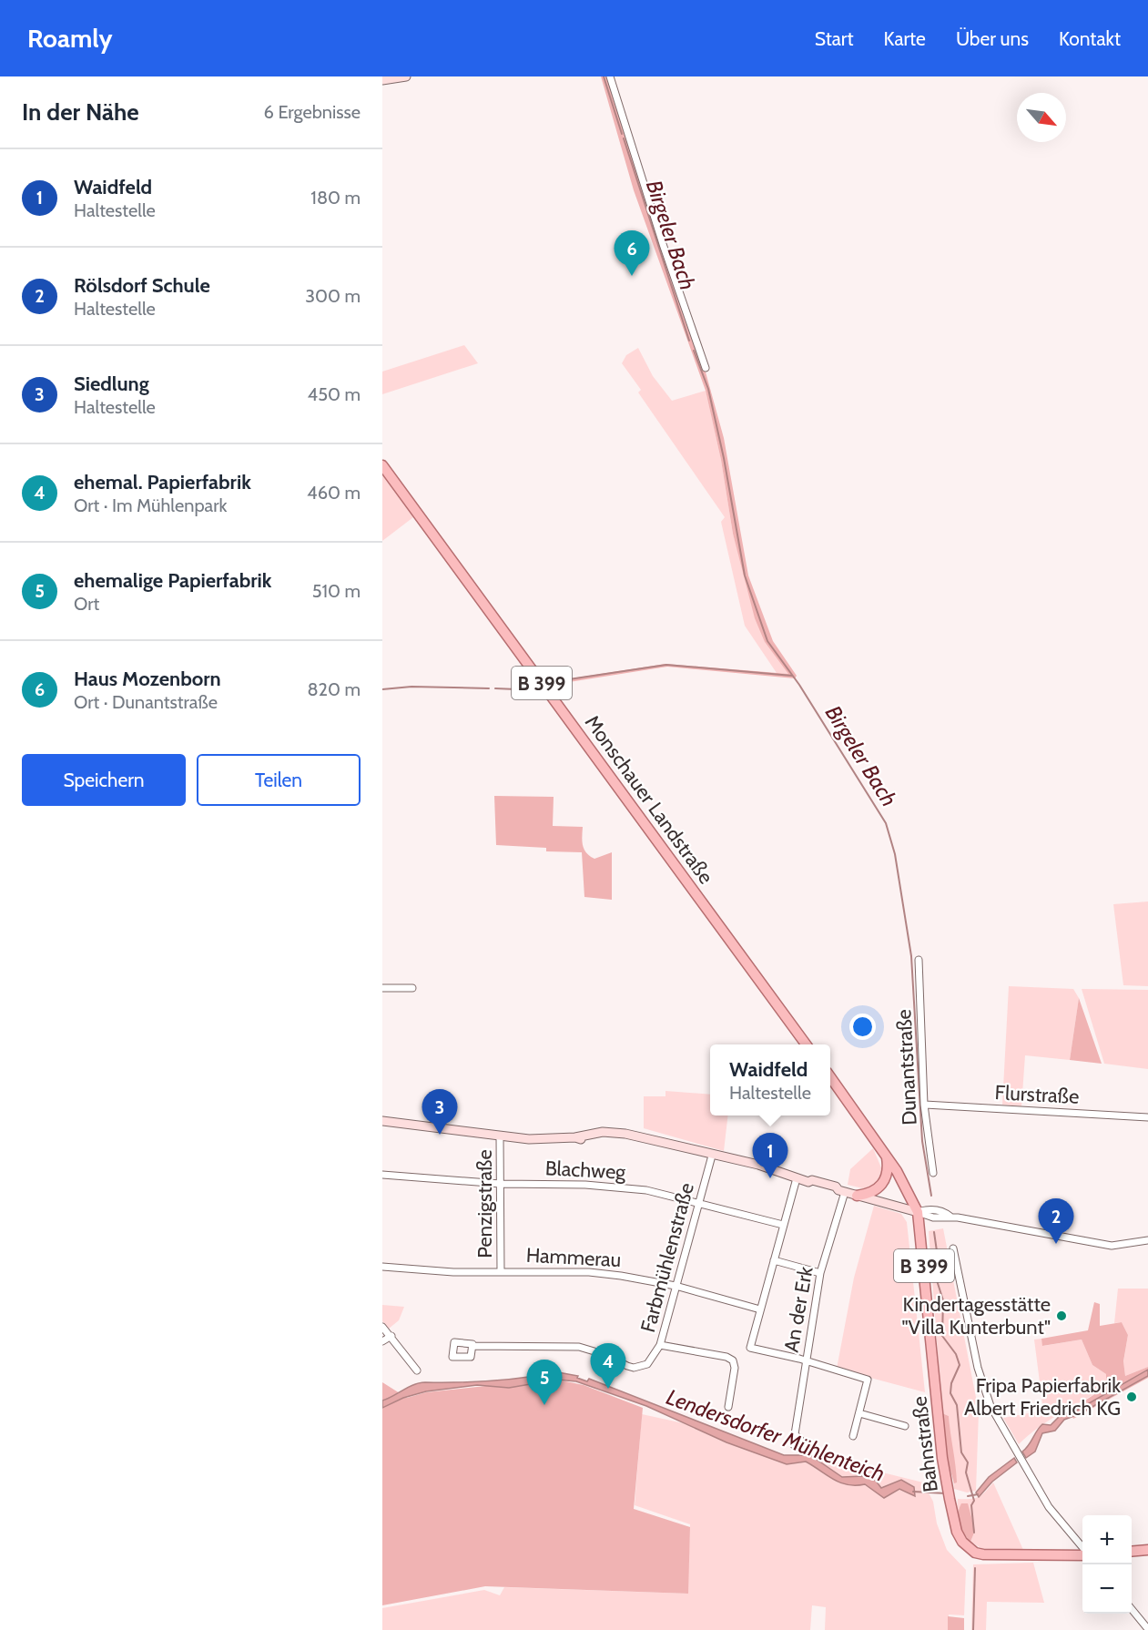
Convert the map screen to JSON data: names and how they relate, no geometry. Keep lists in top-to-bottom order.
{
  "streets": {
    "main road": ["B 399", "Monschauer Landstraße", "Bahnstraße"],
    "street": [
      "Dunantstraße",
      "Flurstraße",
      "Blachweg",
      "Penzigstraße",
      "Hammerau",
      "Farbmühlenstraße",
      "An der Erk"
    ]
  },
  "crossings": [
    ["B 399", "Bahnstraße"],
    ["Dunantstraße", "Flurstraße"],
    ["Blachweg", "Penzigstraße"],
    ["Blachweg", "Farbmühlenstraße"],
    ["Penzigstraße", "Hammerau"],
    ["Hammerau", "Farbmühlenstraße"]
  ],
  "water": ["Birgeler Bach", "Lendersdorfer Mühlenteich"],
  "places": ["Kindertagesstätte \"Villa Kunterbunt\"", "Fripa Papierfabrik Albert Friedrich KG"],
  "north": "bottom right",
  "page": {
    "header": "Roamly",
    "nav": [
      "Start",
      "Karte",
      "Über uns",
      "Kontakt"
    ],
    "heading": ["In der Nähe", "6 Ergebnisse"],
    "list": [
      {
        "mark": "1",
        "name": "Waidfeld",
        "note": "Haltestelle",
        "value": "180 m"
      },
      {
        "mark": "2",
        "name": "Rölsdorf Schule",
        "note": "Haltestelle",
        "value": "300 m"
      },
      {
        "mark": "3",
        "name": "Siedlung",
        "note": "Haltestelle",
        "value": "450 m"
      },
      {
        "mark": "4",
        "name": "ehemal. Papierfabrik",
        "note": "Ort · Im Mühlenpark",
        "value": "460 m"
      },
      {
        "mark": "5",
        "name": "ehemalige Papierfabrik",
        "note": "Ort",
        "value": "510 m"
      },
      {
        "mark": "6",
        "name": "Haus Mozenborn",
        "note": "Ort · Dunantstraße",
        "value": "820 m"
      }
    ],
    "pins": [
      "6",
      "3",
      "1",
      "2",
      "4",
      "5"
    ],
    "buttons": ["Speichern", "Teilen"],
    "popup": ["Waidfeld", "Haltestelle"],
    "map_buttons": ["+", "−"]
  }
}
